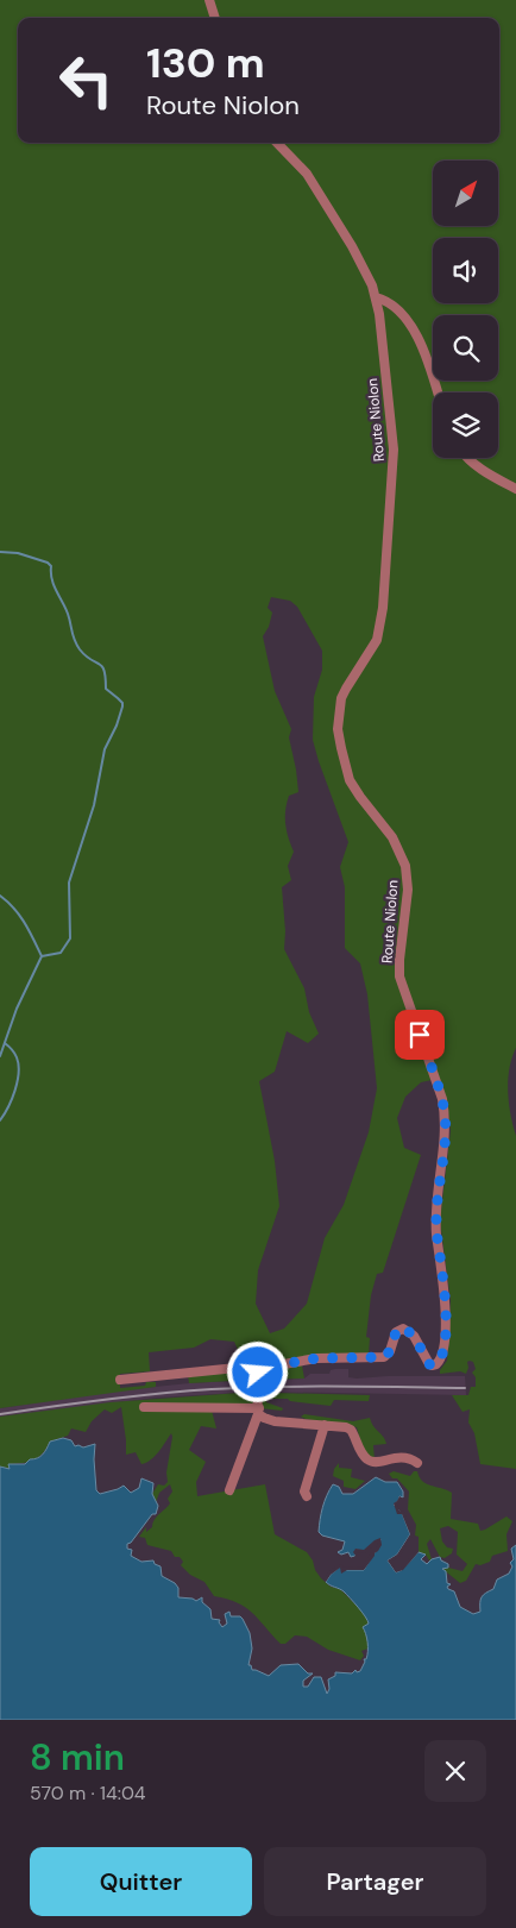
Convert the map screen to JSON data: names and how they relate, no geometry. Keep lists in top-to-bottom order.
{
  "streets": {
    "street": ["Route Niolon"]
  },
  "north": "top right",
  "page": {
    "turn": ["130 m", "Route Niolon"],
    "heading": ["8 min", "570 m · 14:04"],
    "buttons": ["Quitter", "Partager"]
  }
}
